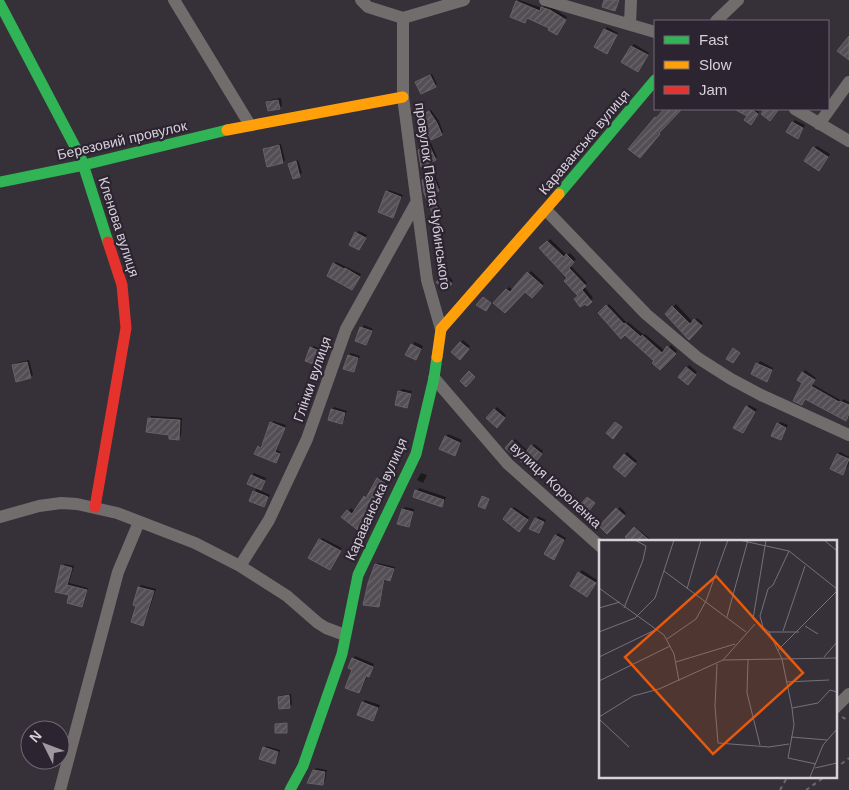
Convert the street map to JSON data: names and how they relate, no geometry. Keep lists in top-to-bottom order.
{
  "streets": {
    "street": [
      "Березовий провулок",
      "Караванська вулиця",
      "провулок Павла Чубинського",
      "Кленова вулиця",
      "Глінки вулиця",
      "вулиця Короленка"
    ]
  },
  "crossings": [
    ["Березовий провулок", "провулок Павла Чубинського"],
    ["Березовий провулок", "Кленова вулиця"],
    ["Караванська вулиця", "провулок Павла Чубинського"],
    ["Караванська вулиця", "вулиця Короленка"],
    ["провулок Павла Чубинського", "Глінки вулиця"]
  ],
  "legend": ["Fast", "Slow", "Jam"],
  "north": "top left"
}
